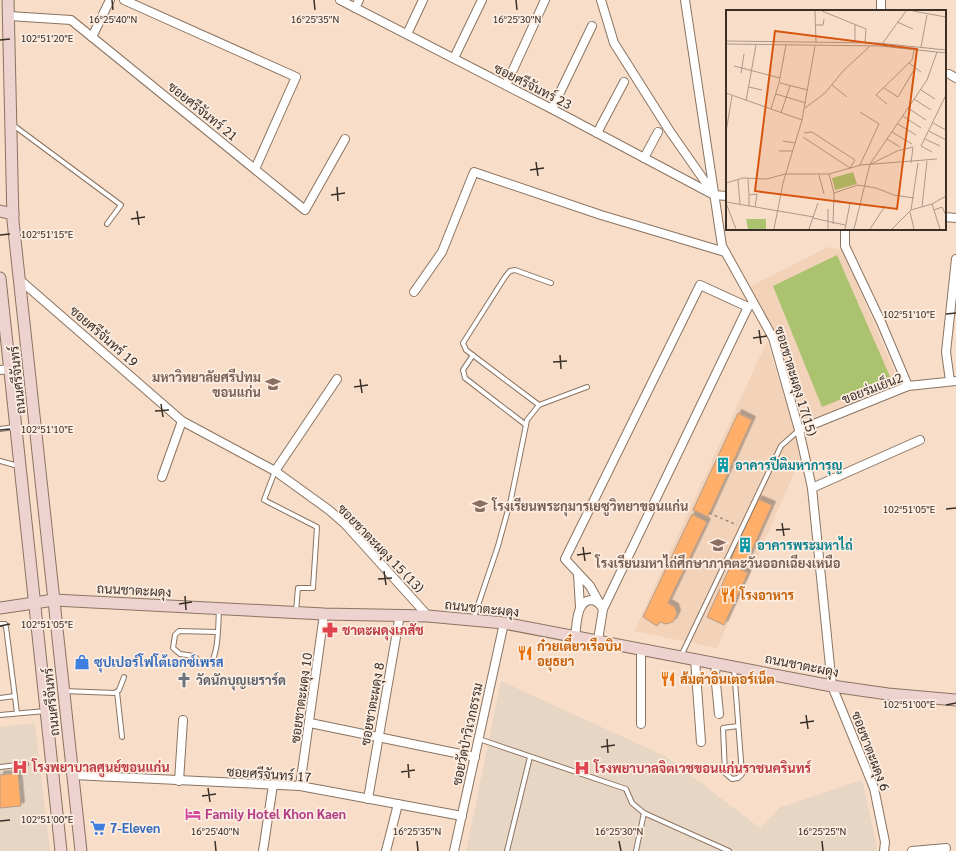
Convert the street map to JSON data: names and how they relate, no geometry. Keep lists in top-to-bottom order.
{
  "streets": {
    "main road": ["ถนนศรีจันทร์", "ถนนชาตะผดุง"],
    "street": [
      "ซอยศรีจันทร์ 23",
      "ซอยศรีจันทร์ 21",
      "ซอยศรีจันทร์ 19",
      "ซอยชาตะผดุง 17(15)",
      "ขอยร่มเย็น2",
      "ซอยชาตะผดุง 15 (13)",
      "ซอยชาตะผดุง 10",
      "ซอยชาตะผดุง 8",
      "ซอยวัดป่าวิเวกธรรม",
      "ซอยชาตะผดุง 6",
      "ซอยศรีจันทร์ 17"
    ]
  },
  "crossings": [
    ["ซอยศรีจันทร์ 23", "ซอยชาตะผดุง 17(15)"],
    ["ซอยศรีจันทร์ 21", "ถนนศรีจันทร์"],
    ["ซอยศรีจันทร์ 19", "ถนนศรีจันทร์"],
    ["ซอยศรีจันทร์ 19", "ซอยชาตะผดุง 15 (13)"],
    ["ถนนศรีจันทร์", "ถนนชาตะผดุง"],
    ["ถนนศรีจันทร์", "ซอยศรีจันทร์ 17"],
    ["ซอยชาตะผดุง 17(15)", "ขอยร่มเย็น2"],
    ["ซอยชาตะผดุง 17(15)", "ถนนชาตะผดุง"],
    ["ซอยชาตะผดุง 17(15)", "ซอยชาตะผดุง 6"],
    ["ซอยชาตะผดุง 15 (13)", "ถนนชาตะผดุง"],
    ["ถนนชาตะผดุง", "ซอยชาตะผดุง 10"],
    ["ถนนชาตะผดุง", "ซอยชาตะผดุง 8"],
    ["ถนนชาตะผดุง", "ซอยวัดป่าวิเวกธรรม"],
    ["ถนนชาตะผดุง", "ซอยชาตะผดุง 6"],
    ["ซอยชาตะผดุง 10", "ซอยศรีจันทร์ 17"],
    ["ซอยชาตะผดุง 8", "ซอยศรีจันทร์ 17"],
    ["ซอยวัดป่าวิเวกธรรม", "ซอยศรีจันทร์ 17"]
  ],
  "places": {
    "school or university": ["มหาวิทยาลัยศรีปทุม ขอนแก่น", "โรงเรียนพระกุมารเยซูวิทยาขอนแก่น", "โรงเรียนมหาไถ่ศึกษาภาคตะวันออกเฉียงเหนือ"],
    "building": ["อาคารปีติมหาการุญ", "อาคารพระมหาไถ่"],
    "restaurant": ["โรงอาหาร", "ก๋วยเตี๋ยวเรือบิน อยุธยา", "ส้มตำอินเตอร์เน็ต"],
    "pharmacy": ["ชาตะผดุงเภสัช"],
    "shop": ["ซุปเปอร์โฟโต้เอกซ์เพรส"],
    "church": ["วัดนักบุญเยราร์ด"],
    "hospital": ["โรงพยาบาลศูนย์ขอนแก่น", "โรงพยาบาลจิตเวชขอนแก่นราชนครินทร์"],
    "hotel": ["Family Hotel Khon Kaen"],
    "supermarket": ["7-Eleven"]
  },
  "coordinates": [
    "16°25'40\"N",
    "16°25'35\"N",
    "16°25'30\"N",
    "102°51'20\"E",
    "102°51'15\"E",
    "102°51'10\"E",
    "102°51'05\"E",
    "102°51'00\"E",
    "16°25'25\"N"
  ]
}
